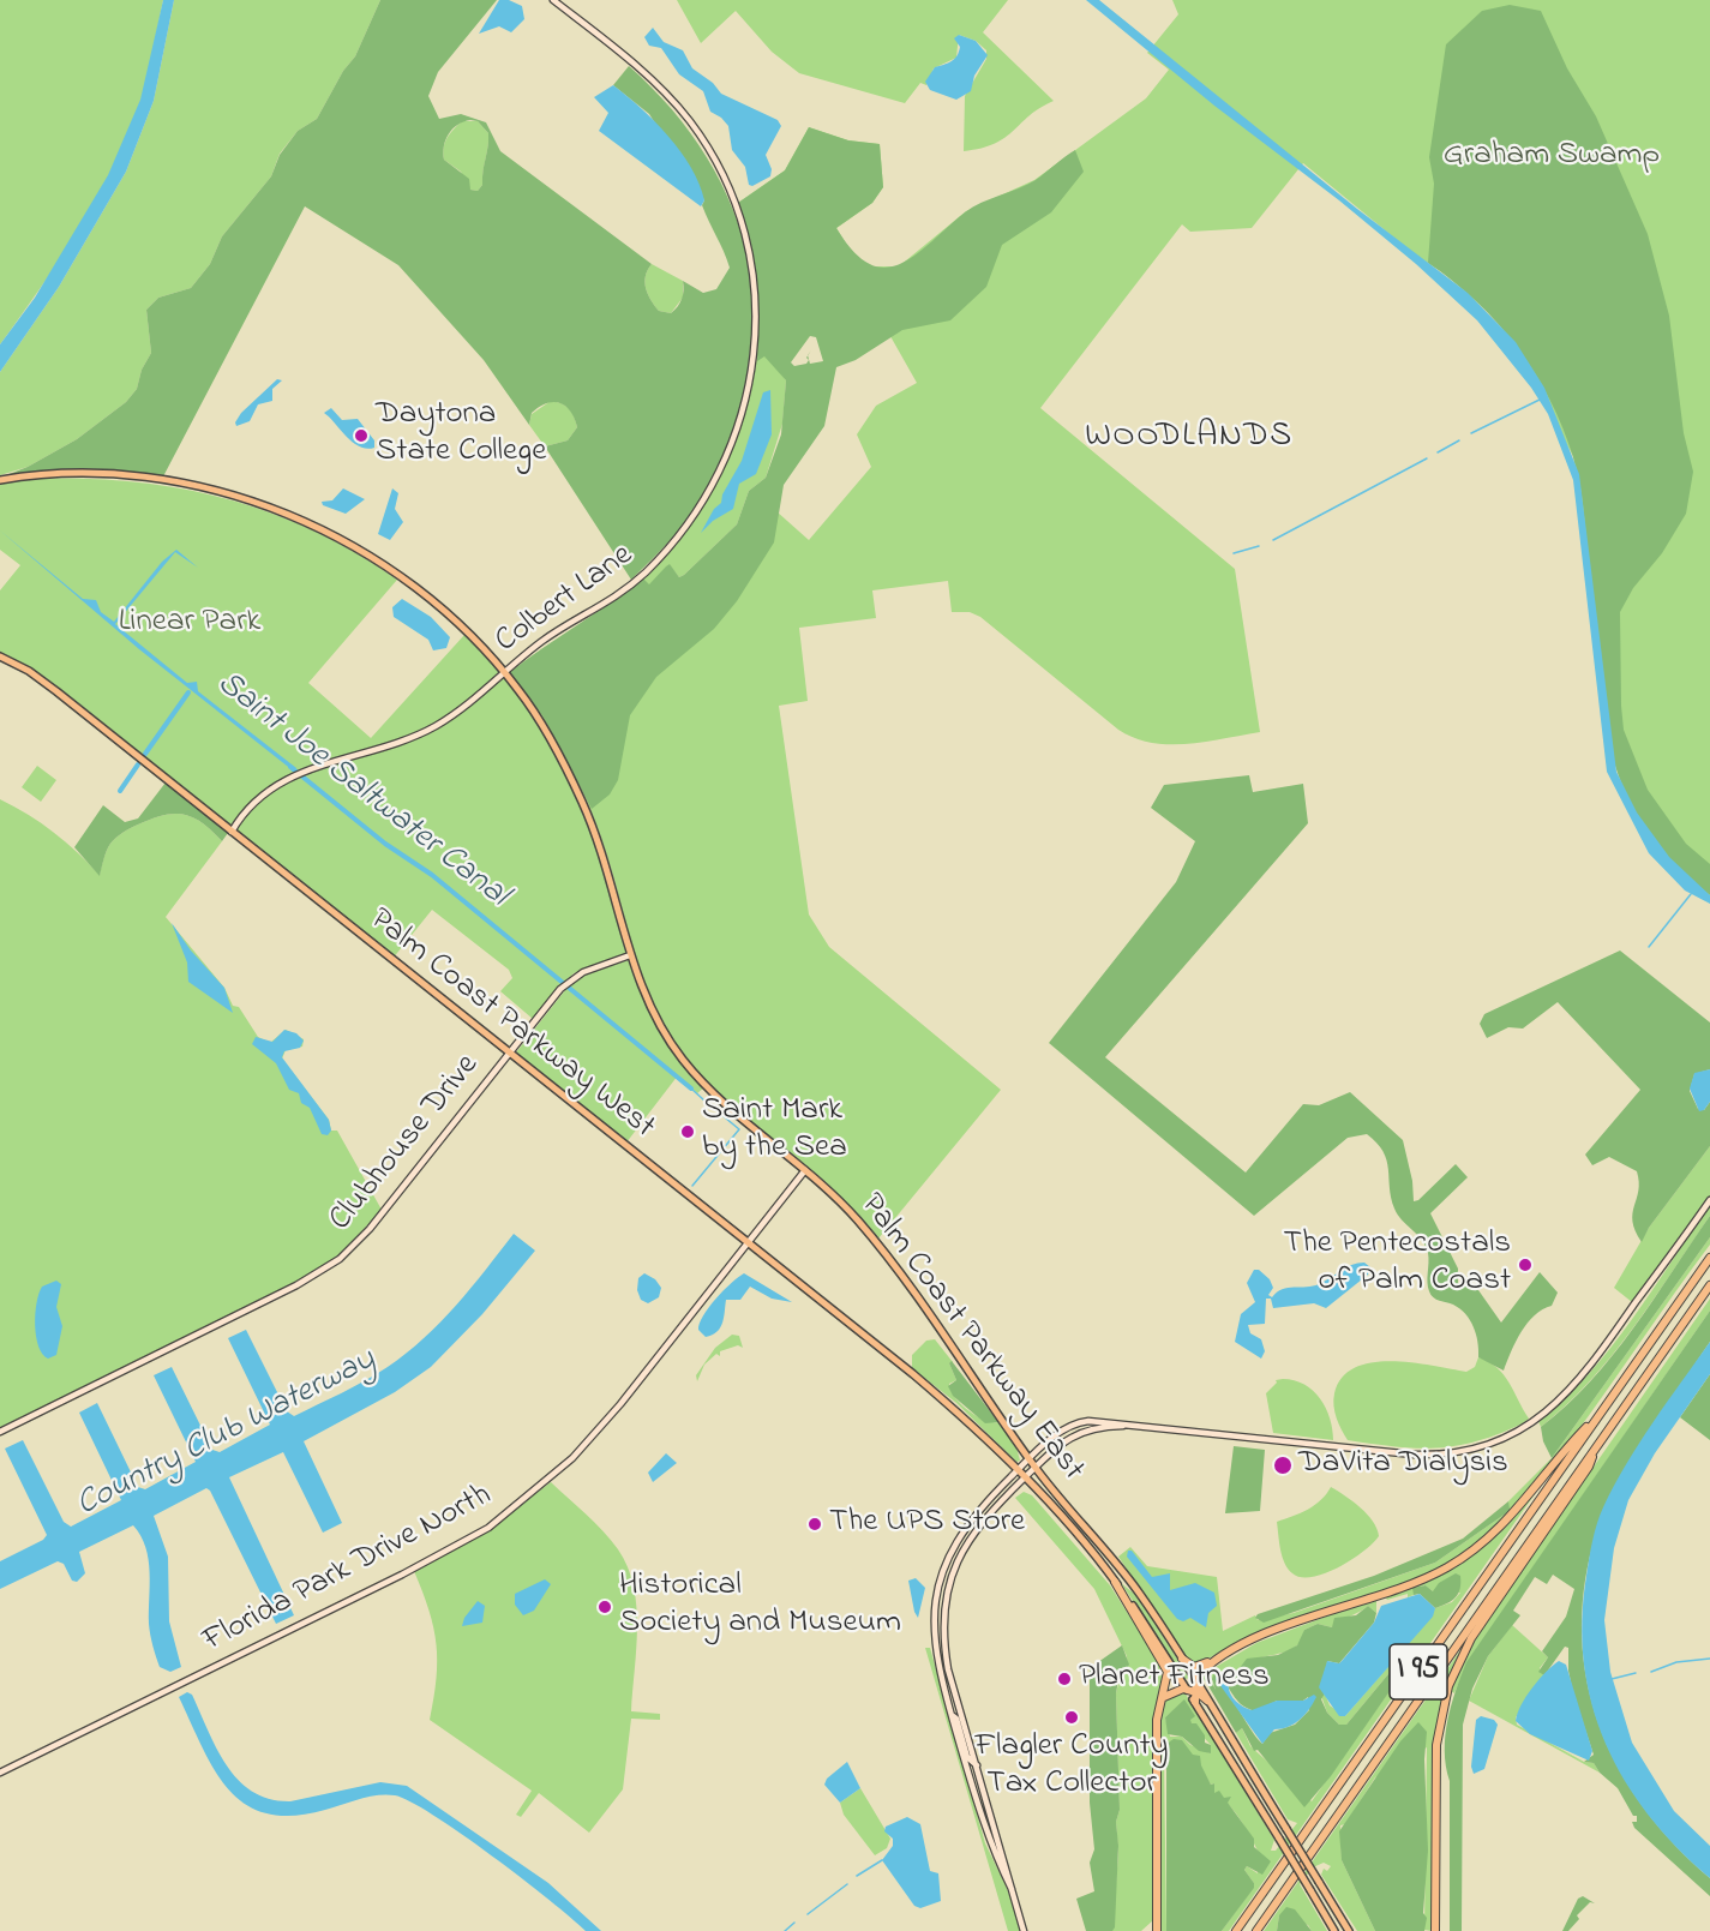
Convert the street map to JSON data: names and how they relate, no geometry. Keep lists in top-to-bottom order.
{
  "streets": {
    "highway": ["I 95"],
    "main road": ["Palm Coast Parkway West", "Palm Coast Parkway East"],
    "street": ["Colbert Lane", "Clubhouse Drive", "Florida Park Drive North"]
  },
  "crossings": [
    ["Colbert Lane", "Palm Coast Parkway West"],
    ["Colbert Lane", "Palm Coast Parkway East"],
    ["Palm Coast Parkway West", "Clubhouse Drive"],
    ["Palm Coast Parkway West", "Florida Park Drive North"],
    ["Clubhouse Drive", "Palm Coast Parkway East"],
    ["Palm Coast Parkway East", "Florida Park Drive North"]
  ],
  "districts": ["WOODLANDS"],
  "water": ["Saint Joe Saltwater Canal", "Country Club Waterway"],
  "parks": ["Graham Swamp", "Linear Park"],
  "places": [
    "Daytona State College",
    "Saint Mark by the Sea",
    "The Pentecostals of Palm Coast",
    "DaVita Dialysis",
    "The UPS Store",
    "Historical Society and Museum",
    "Planet Fitness",
    "Flagler County Tax Collector"
  ]
}
